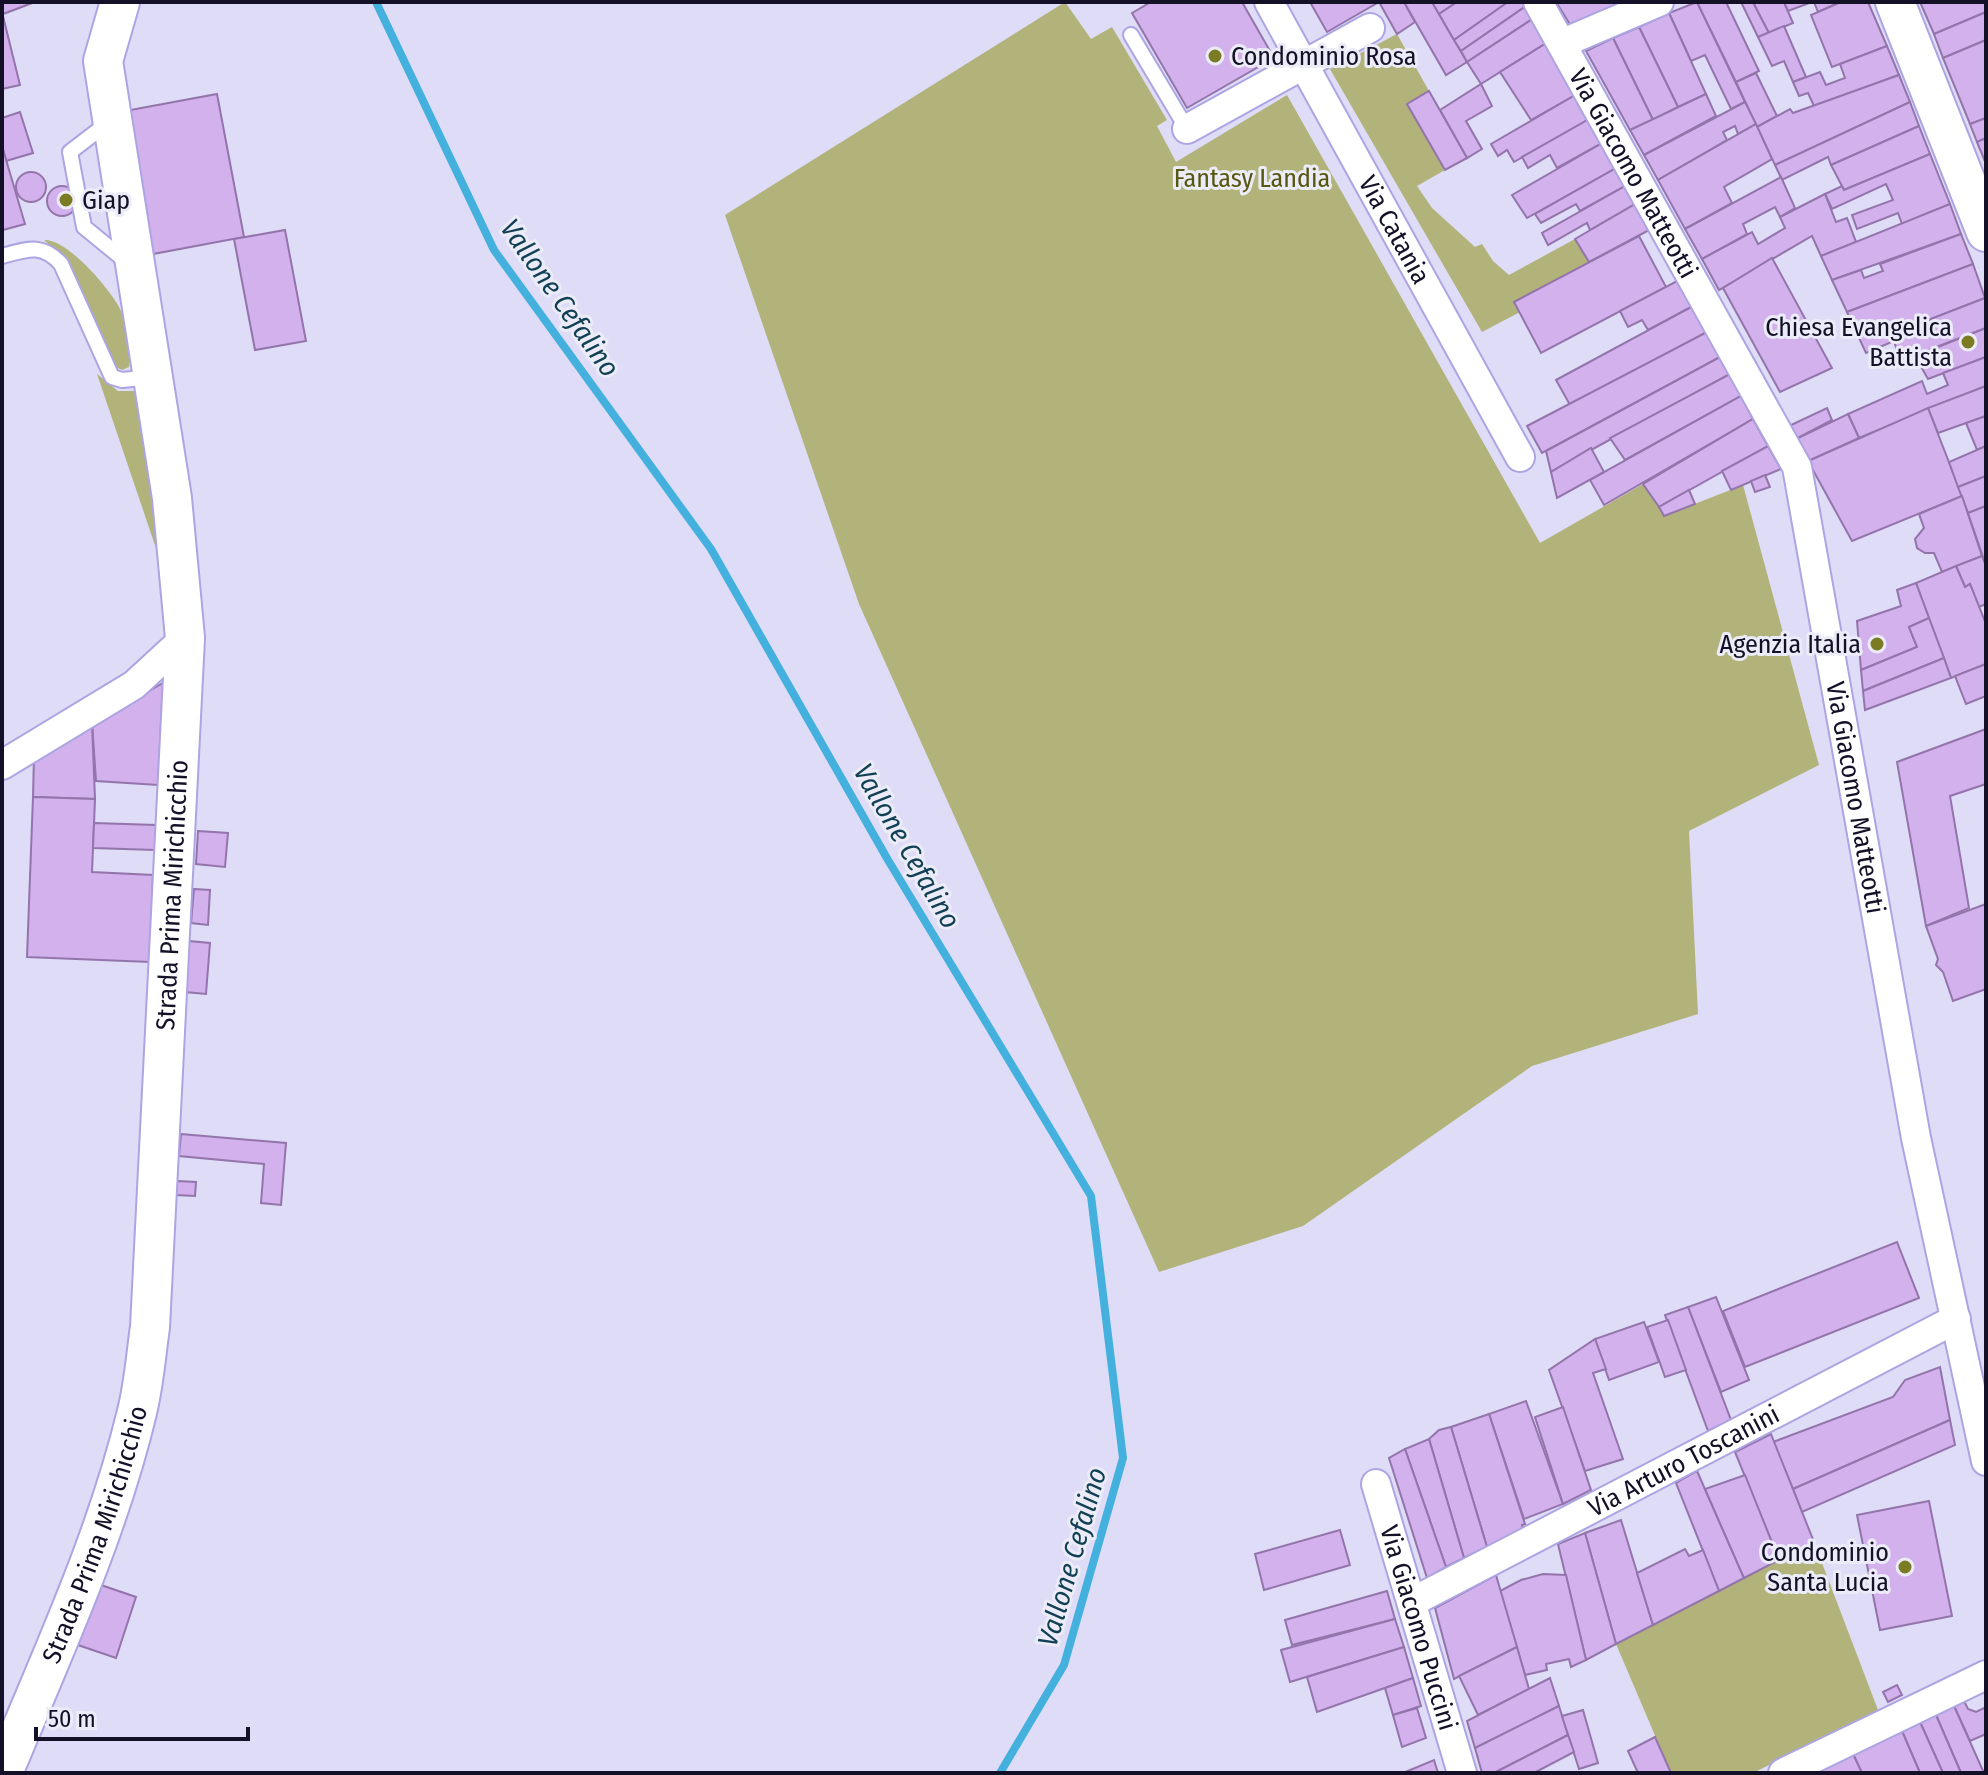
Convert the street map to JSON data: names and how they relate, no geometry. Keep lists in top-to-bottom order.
{
  "streets": {
    "main road": ["Strada Prima Mirichicchio"],
    "street": [
      "Via Giacomo Matteotti",
      "Via Catania",
      "Via Arturo Toscanini",
      "Via Giacomo Puccini"
    ]
  },
  "crossings": [
    ["Via Giacomo Matteotti", "Via Arturo Toscanini"],
    ["Via Arturo Toscanini", "Via Giacomo Puccini"]
  ],
  "water": ["Vallone Cefalino"],
  "parks": ["Fantasy Landia"],
  "places": [
    "Condominio Rosa",
    "Giap",
    "Chiesa Evangelica Battista",
    "Agenzia Italia",
    "Condominio Santa Lucia"
  ],
  "scale_bar": "50 m"
}
